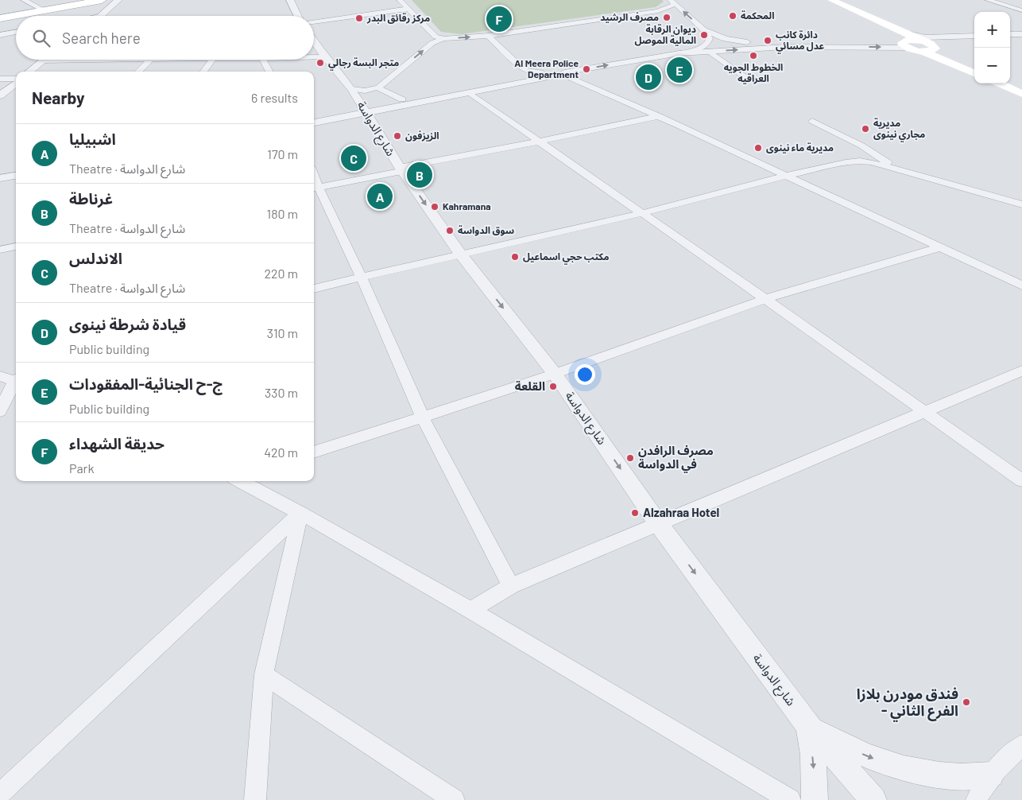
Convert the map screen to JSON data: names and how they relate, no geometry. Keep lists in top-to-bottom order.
{
  "streets": {
    "street": ["شارع الدواسة"]
  },
  "places": [
    "المحكمة",
    "مصرف الرشيد",
    "مركز رقائق البدر",
    "ديوان الرقابة المالية الموصل",
    "دائرة كانب عدل مسائي",
    "الخطوط الجويه العراقيه",
    "متجر البسة رجالي",
    "Al Meera Police Department",
    "مديرية مجاري نينوى",
    "الزيزفون",
    "مديرية ماء نينوى",
    "Kahramana",
    "سوق الدواسة",
    "مكتب حجي اسماعيل",
    "القلعة",
    "مصرف الرافدن في الدواسة",
    "Alzahraa Hotel",
    "فندق مودرن بلازا - الفرع الثاني"
  ],
  "page": {
    "pins": [
      "F",
      "E",
      "D",
      "C",
      "B",
      "A"
    ],
    "map_buttons": ["+", "−"],
    "search": "Search here",
    "heading": ["Nearby", "6 results"],
    "list": [
      {
        "mark": "A",
        "name": "اشبيليا",
        "note": "Theatre · شارع الدواسة",
        "value": "170 m"
      },
      {
        "mark": "B",
        "name": "غرناطة",
        "note": "Theatre · شارع الدواسة",
        "value": "180 m"
      },
      {
        "mark": "C",
        "name": "الاندلس",
        "note": "Theatre · شارع الدواسة",
        "value": "220 m"
      },
      {
        "mark": "D",
        "name": "قيادة شرطة نينوى",
        "note": "Public building",
        "value": "310 m"
      },
      {
        "mark": "E",
        "name": "ج-ح الجنائية-المفقودات",
        "note": "Public building",
        "value": "330 m"
      },
      {
        "mark": "F",
        "name": "حديقة الشهداء",
        "note": "Park",
        "value": "420 m"
      }
    ]
  }
}
